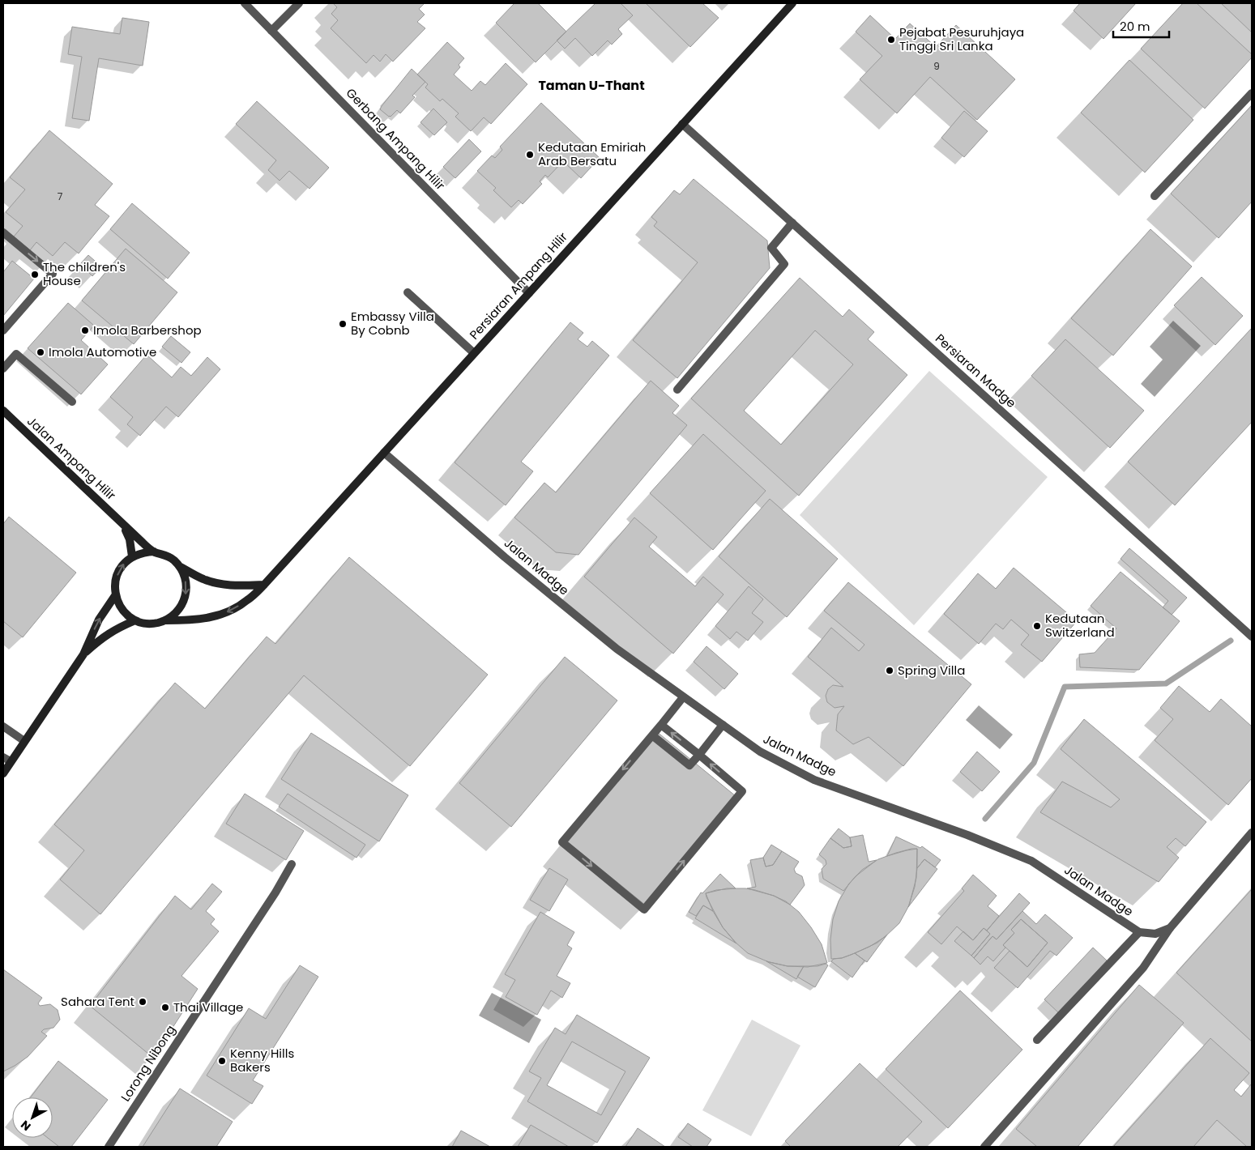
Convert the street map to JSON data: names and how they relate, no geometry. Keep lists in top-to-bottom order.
{
  "streets": {
    "street": [
      "Gerbang Ampang Hilir",
      "Persiaran Ampang Hilir",
      "Persiaran Madge",
      "Jalan Ampang Hilir",
      "Jalan Madge",
      "Lorong Nibong"
    ]
  },
  "crossings": [
    ["Gerbang Ampang Hilir", "Persiaran Ampang Hilir"],
    ["Persiaran Ampang Hilir", "Persiaran Madge"],
    ["Persiaran Ampang Hilir", "Jalan Ampang Hilir"],
    ["Persiaran Ampang Hilir", "Jalan Madge"]
  ],
  "districts": ["Taman U-Thant"],
  "places": [
    "Pejabat Pesuruhjaya Tinggi Sri Lanka",
    "Kedutaan Emiriah Arab Bersatu",
    "The children's House",
    "Embassy Villa By Cobnb",
    "Imola Barbershop",
    "Imola Automotive",
    "Kedutaan Switzerland",
    "Spring Villa",
    "Sahara Tent",
    "Thai Village",
    "Kenny Hills Bakers"
  ],
  "house_numbers": ["9", "7"],
  "scale_bar": "20 m",
  "north": "bottom left"
}
